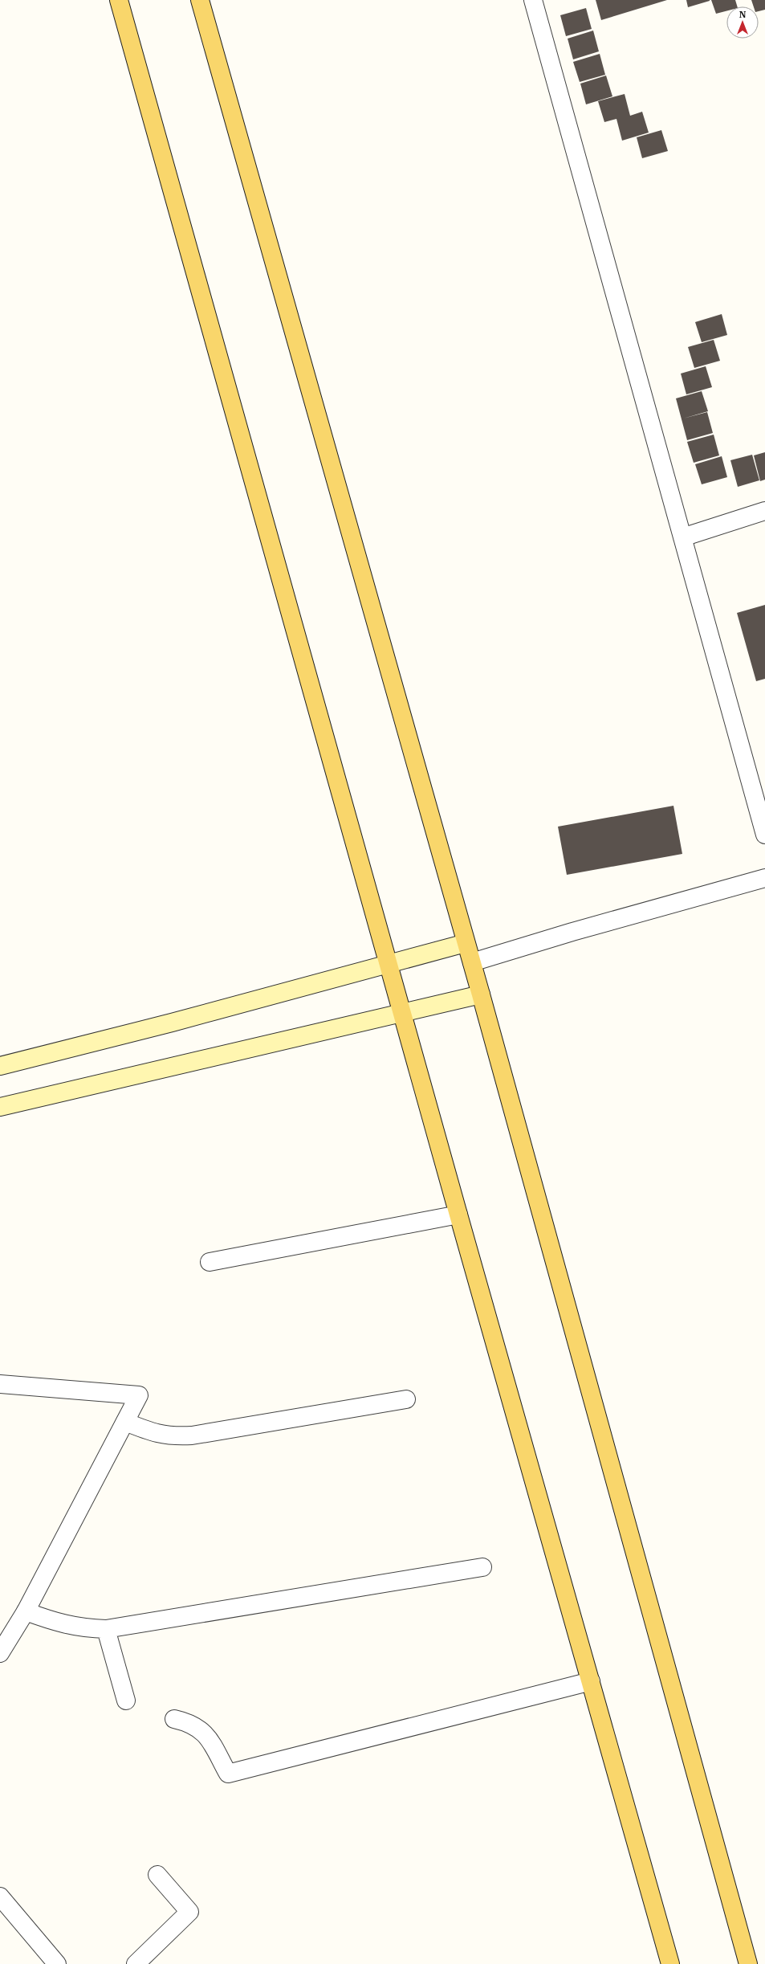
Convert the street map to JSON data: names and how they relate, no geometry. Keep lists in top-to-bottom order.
{
  "north": "top"
}
